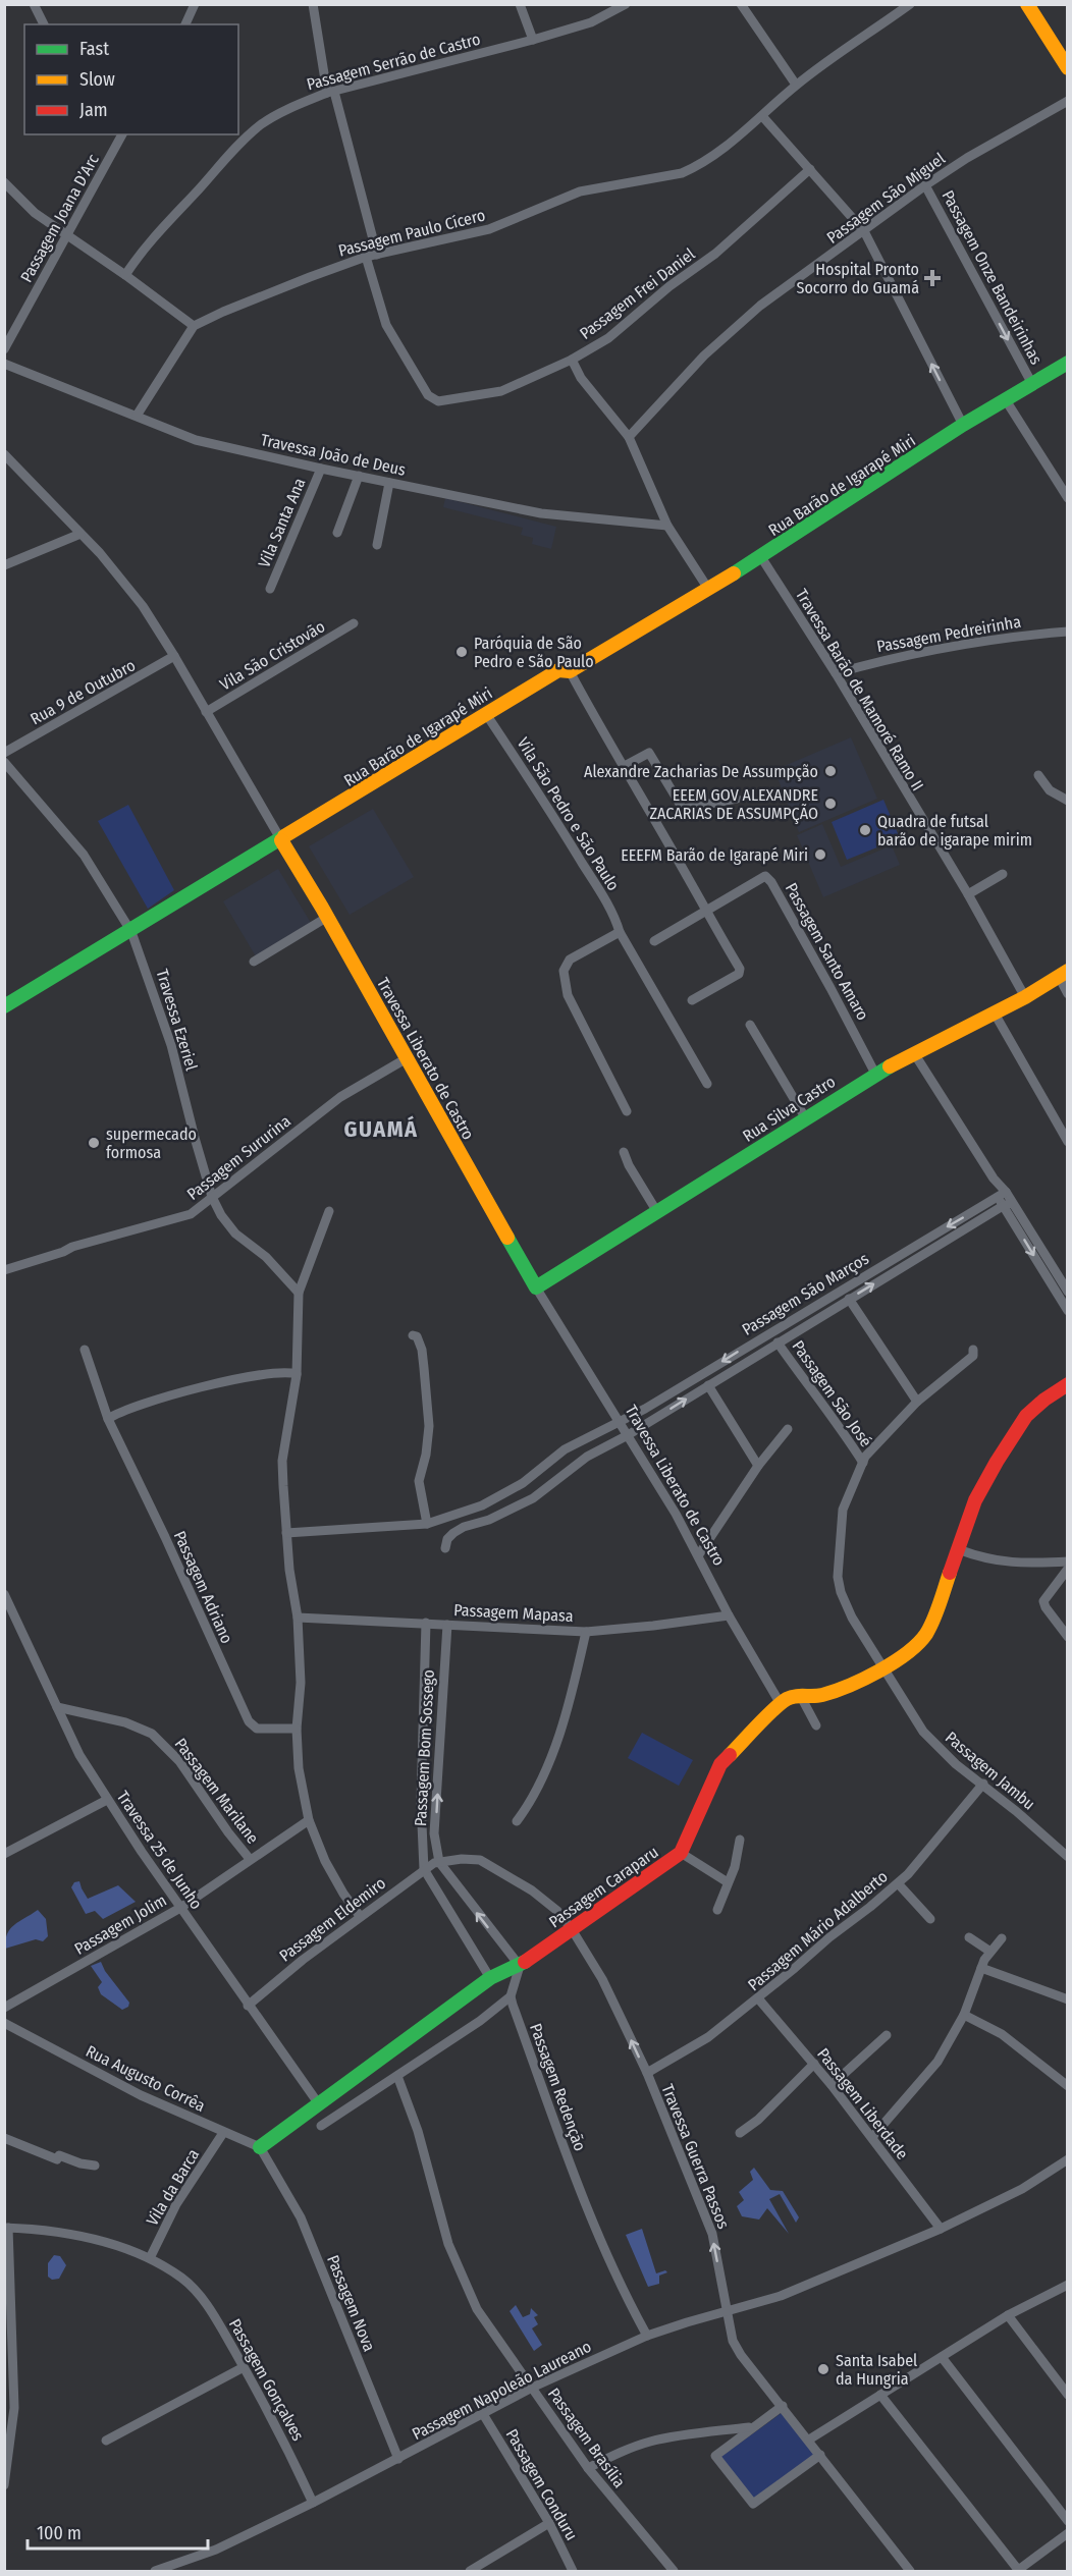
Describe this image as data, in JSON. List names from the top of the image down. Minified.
{"streets":{"street":["Passagem Serrão de Castro","Passagem São Miguel","Passagem Joana D’Arc","Passagem Paulo Cícero","Passagem Onze Bandeirinhas","Passagem Frei Daniel","Travessa João de Deus","Rua Barão de Igarapé Miri","Vila Santa Ana","Passagem Pedreirinha","Vila São Cristovão","Travessa Barão de Mamoré Ramo II","Rua 9 de Outubro","Vila São Pedro e São Paulo","Passagem Santo Amaro","Travessa Ezeriel","Travessa Liberato de Castro","Rua Silva Castro","Passagem Sururina","Passagem São Marços","Passagem São José","Passagem Adriano","Passagem Mapasa","Passagem Bom Sossego","Passagem Jambu","Passagem Marilane","Travessa 25 de Junho","Passagem Caraparu","Passagem Eldemiro","Passagem Jolim","Passagem Mário Adalberto","Rua Augusto Corrêa","Passagem Redenção","Passagem Liberdade","Travessa Guerra Passos","Vila da Barca","Passagem Nova","Passagem Gonçalves","Passagem Napoleão Laureano","Passagem Brasília","Passagem Conduru"]},"crossings":[["Passagem São Miguel","Passagem Onze Bandeirinhas"],["Passagem Paulo Cícero","Passagem Frei Daniel"],["Passagem Onze Bandeirinhas","Rua Barão de Igarapé Miri"],["Travessa João de Deus","Vila Santa Ana"],["Rua Barão de Igarapé Miri","Travessa Barão de Mamoré Ramo II"],["Rua Barão de Igarapé Miri","Vila São Pedro e São Paulo"],["Rua Barão de Igarapé Miri","Travessa Ezeriel"],["Rua Barão de Igarapé Miri","Travessa Liberato de Castro"],["Passagem Pedreirinha","Travessa Barão de Mamoré Ramo II"],["Vila São Cristovão","Travessa Liberato de Castro"],["Travessa Barão de Mamoré Ramo II","Rua Silva Castro"],["Rua 9 de Outubro","Travessa Liberato de Castro"],["Passagem Santo Amaro","Rua Silva Castro"],["Travessa Ezeriel","Passagem Sururina"],["Travessa Liberato de Castro","Rua Silva Castro"],["Travessa Liberato de Castro","Passagem Sururina"],["Travessa Liberato de Castro","Passagem São Marços"],["Travessa Liberato de Castro","Passagem Mapasa"],["Travessa Liberato de Castro","Passagem Caraparu"],["Passagem São Marços","Passagem São José"],["Passagem São José","Passagem Jambu"],["Passagem São José","Passagem Caraparu"],["Passagem Mapasa","Passagem Bom Sossego"],["Passagem Bom Sossego","Passagem Eldemiro"],["Passagem Jambu","Passagem Caraparu"],["Passagem Jambu","Passagem Mário Adalberto"],["Passagem Marilane","Travessa 25 de Junho"],["Passagem Marilane","Passagem Jolim"],["Travessa 25 de Junho","Passagem Caraparu"],["Travessa 25 de Junho","Passagem Eldemiro"],["Travessa 25 de Junho","Passagem Jolim"],["Passagem Caraparu","Rua Augusto Corrêa"],["Passagem Caraparu","Travessa Guerra Passos"],["Passagem Caraparu","Passagem Nova"],["Passagem Mário Adalberto","Passagem Liberdade"],["Passagem Mário Adalberto","Travessa Guerra Passos"],["Rua Augusto Corrêa","Vila da Barca"],["Rua Augusto Corrêa","Passagem Nova"],["Passagem Redenção","Passagem Napoleão Laureano"],["Passagem Liberdade","Passagem Napoleão Laureano"],["Travessa Guerra Passos","Passagem Napoleão Laureano"],["Vila da Barca","Passagem Gonçalves"],["Passagem Nova","Passagem Napoleão Laureano"],["Passagem Gonçalves","Passagem Napoleão Laureano"],["Passagem Napoleão Laureano","Passagem Brasília"],["Passagem Napoleão Laureano","Passagem Conduru"]],"one_way":["Travessa Guerra Passos"],"districts":["GUAMÁ"],"places":{"health":["Hospital Pronto Socorro do Guamá"],"other":["Paróquia de São Pedro e São Paulo","Alexandre Zacharias De Assumpção","EEEM GOV ALEXANDRE ZACARIAS DE ASSUMPÇÃO","Quadra de futsal barão de igarape mirim","EEEFM Barão de Igarapé Miri","supermecado formosa","Santa Isabel da Hungria"]},"legend":["Fast","Slow","Jam"],"scale_bar":"100 m"}
